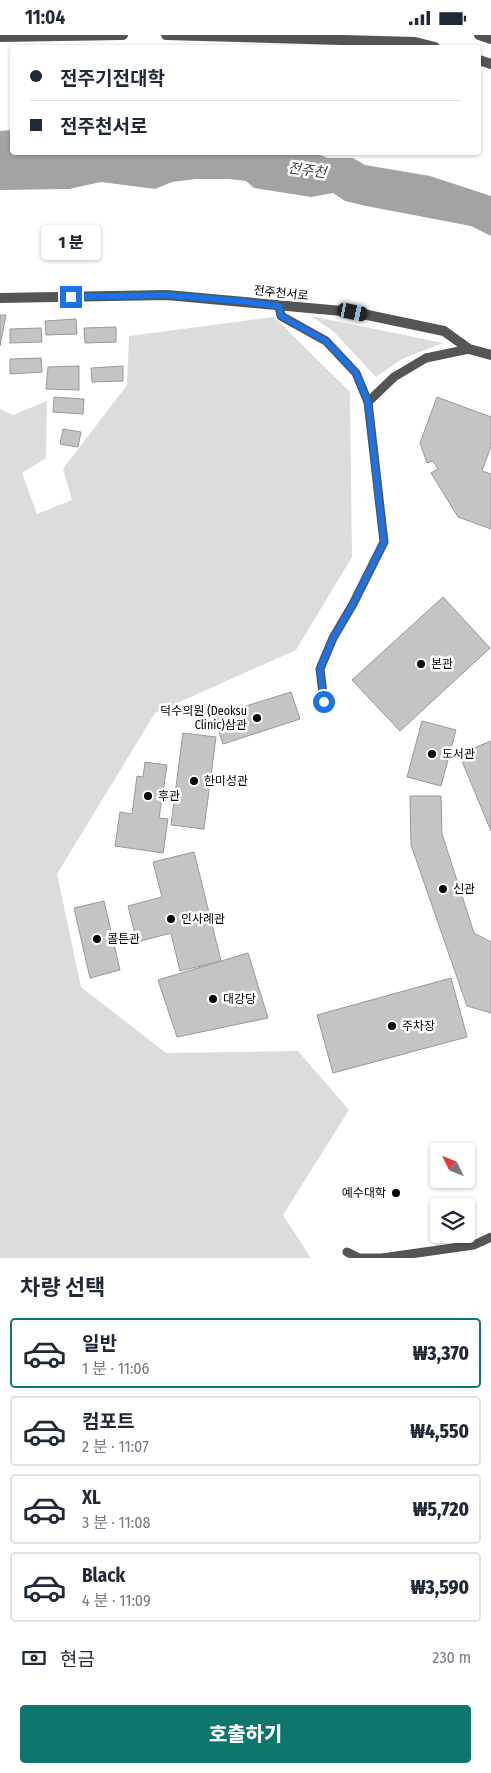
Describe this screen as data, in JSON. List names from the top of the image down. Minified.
{"streets":{"street":["전주천서로"]},"water":["전주천"],"places":["본관","덕수의원 (Deoksu Clinic)삼관","도서관","한미성관","후관","신관","인사례관","콜튼관","대강당","주차장","예수대학"],"north":"top left","page":{"status":"11:04","banner":["전주기전대학","전주천서로"],"bubble":"1 분","heading":"차량 선택","list":[{"name":"일반","note":"1 분 · 11:06","value":"₩3,370"},{"name":"컴포트","note":"2 분 · 11:07","value":"₩4,550"},{"name":"XL","note":"3 분 · 11:08","value":"₩5,720"},{"name":"Black","note":"4 분 · 11:09","value":"₩3,590"}],"pay":["현금","230 m"],"buttons":"호출하기"}}
